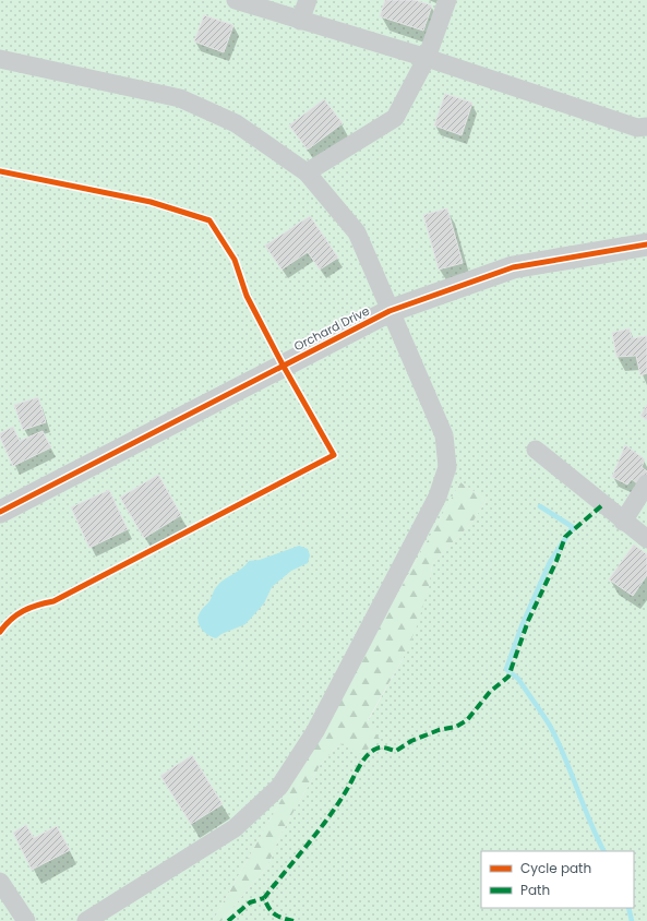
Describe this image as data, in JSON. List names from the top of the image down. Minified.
{"streets":{"street":["Orchard Drive"]},"legend":["Cycle path","Path"]}
